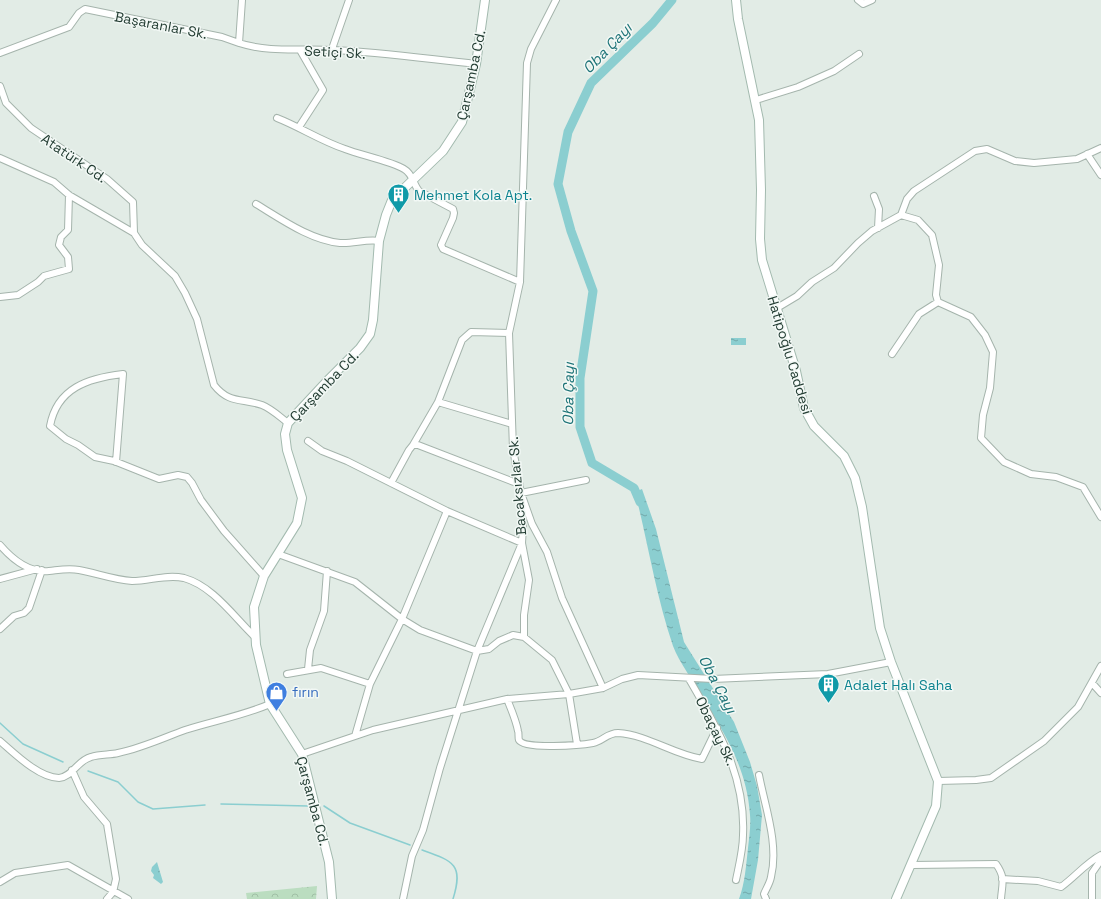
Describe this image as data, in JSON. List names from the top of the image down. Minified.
{"streets":{"street":["Başaranlar Sk.","Setiçi Sk.","Çarşamba Cd.","Atatürk Cd.","Hatipoğlu Caddesi","Bacaksızlar Sk.","Obaçay Sk."]},"crossings":[["Başaranlar Sk.","Setiçi Sk."],["Setiçi Sk.","Çarşamba Cd."]],"water":["Oba Çayı"],"places":{"building":["Mehmet Kola Apt.","Adalet Halı Saha"],"shop":["fırın"]}}
